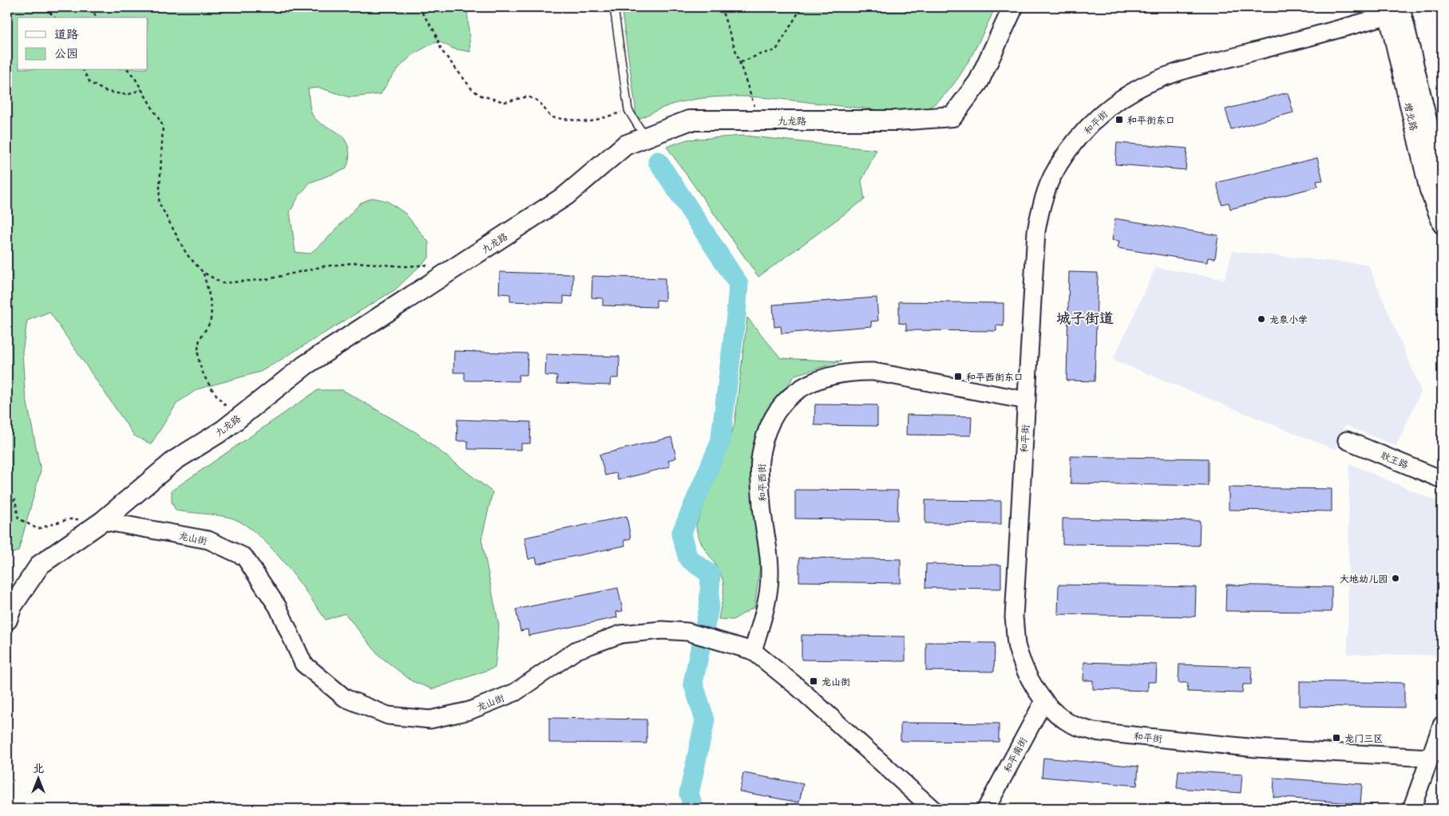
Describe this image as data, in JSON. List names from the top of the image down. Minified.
{"streets":{"main road":["九龙路"],"street":["增北路","和平街","耿王路","和平西街","龙山街","和平南街"]},"crossings":[["增北路","和平街"],["九龙路","龙山街"],["和平街","和平西街"],["和平街","和平南街"],["和平西街","龙山街"]],"districts":["城子街道"],"places":{"transit":["和平街东口","和平西街东口","龙山街","龙门三区"],"other":["龙泉小学","大地幼儿园"]},"legend":["道路","公园"],"north":"top"}
